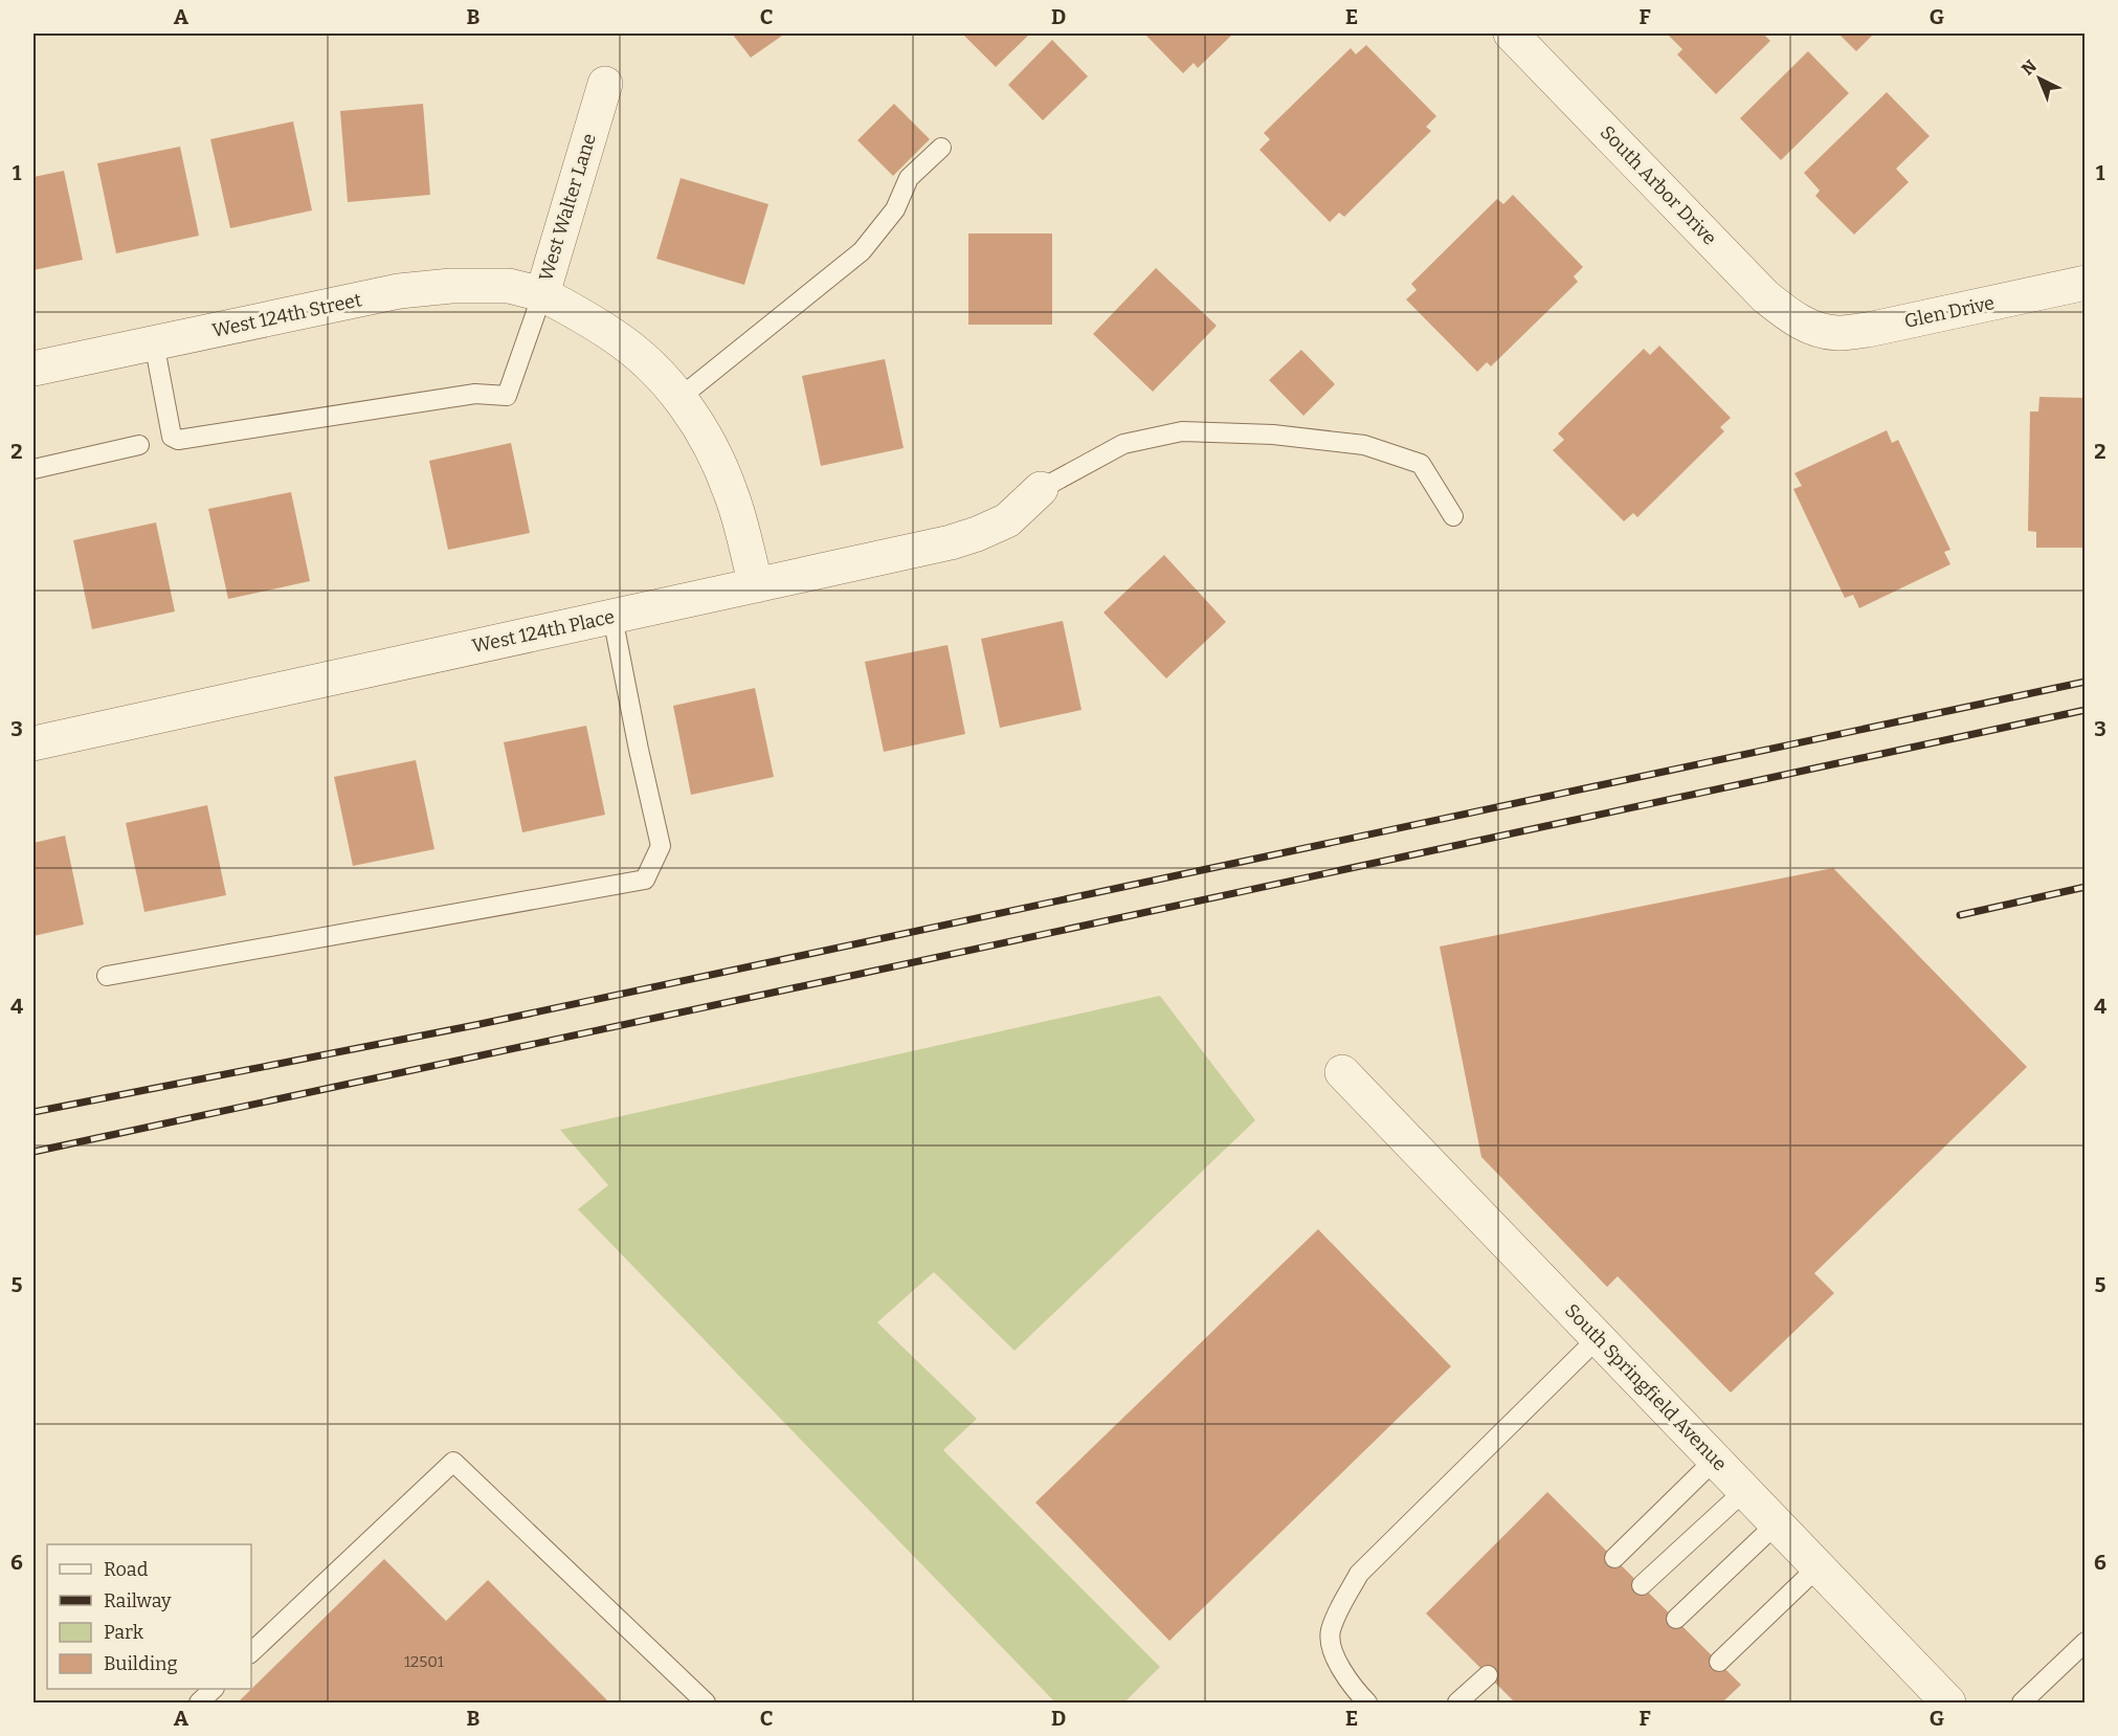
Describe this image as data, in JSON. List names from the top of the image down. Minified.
{"streets":{"street":["South Arbor Drive","West Walter Lane","Glen Drive","West 124th Street","West 124th Place","South Springfield Avenue"]},"crossings":[["South Arbor Drive","Glen Drive"],["West Walter Lane","West 124th Street"],["West Walter Lane","West 124th Place"]],"house_numbers":["12501"],"legend":["Road","Railway","Park","Building"],"north":"top left","grid":{"columns":["A","B","C","D","E","F","G"],"rows":["1","2","3","4","5","6"]}}
